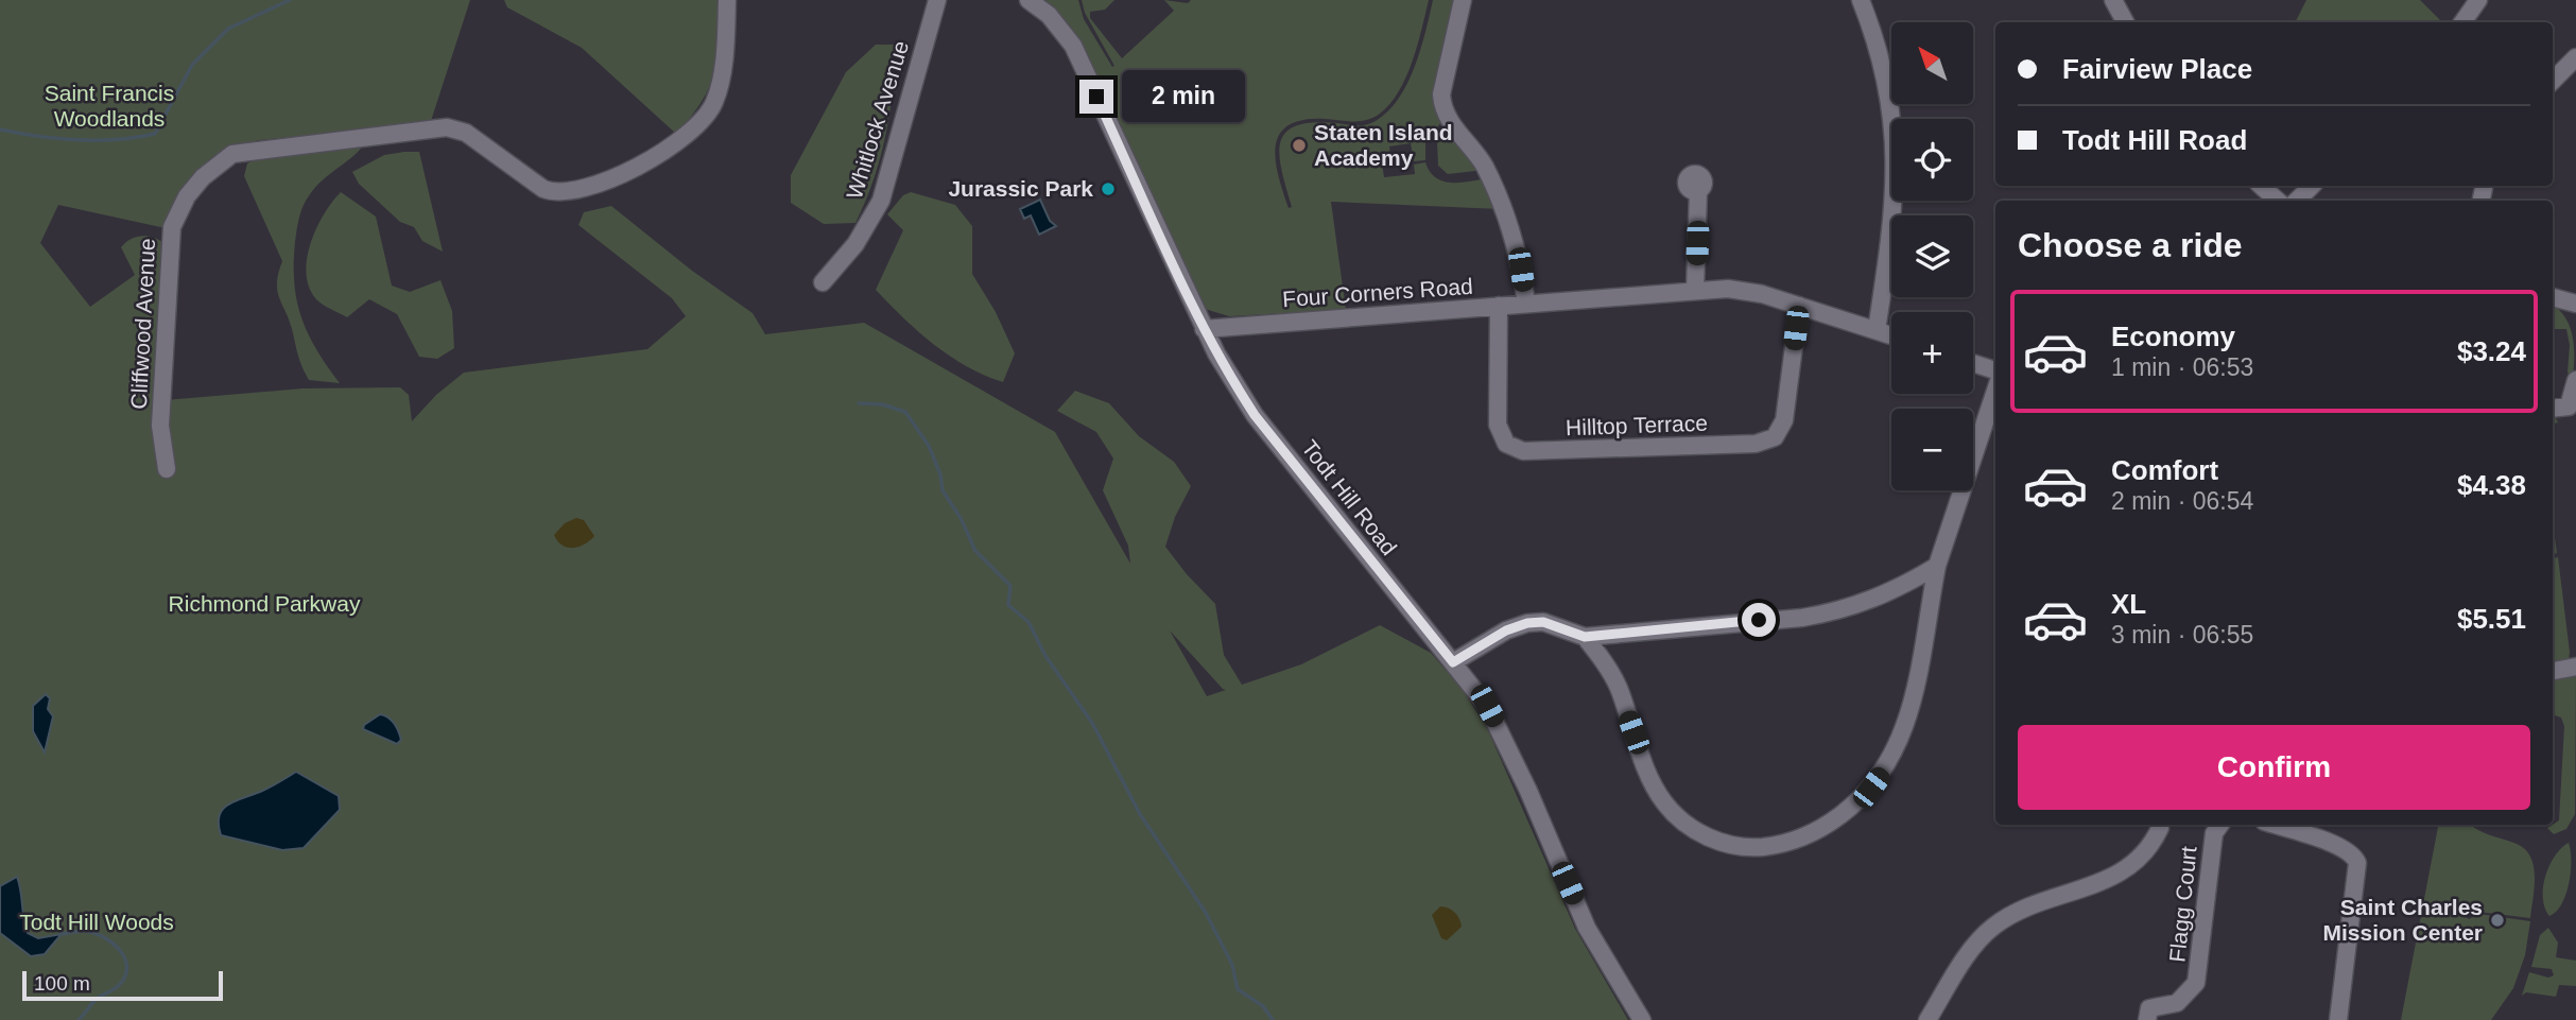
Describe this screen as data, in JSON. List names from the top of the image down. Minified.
{"streets":{"street":["Whitlock Avenue","Four Corners Road","Cliffwood Avenue","Hilltop Terrace","Todt Hill Road","Flagg Court"]},"crossings":[["Four Corners Road","Hilltop Terrace"],["Four Corners Road","Todt Hill Road"]],"parks":["Saint Francis Woodlands","Richmond Parkway","Todt Hill Woods"],"places":["Staten Island Academy","Jurassic Park","Saint Charles Mission Center"],"scale_bar":"100 m","north":"top left","page":{"map_buttons":["+","−"],"banner":["Fairview Place","Todt Hill Road"],"bubble":"2 min","heading":"Choose a ride","list":[{"name":"Economy","note":"1 min · 06:53","value":"$3.24"},{"name":"Comfort","note":"2 min · 06:54","value":"$4.38"},{"name":"XL","note":"3 min · 06:55","value":"$5.51"}],"buttons":"Confirm","scale":"100 m"}}
